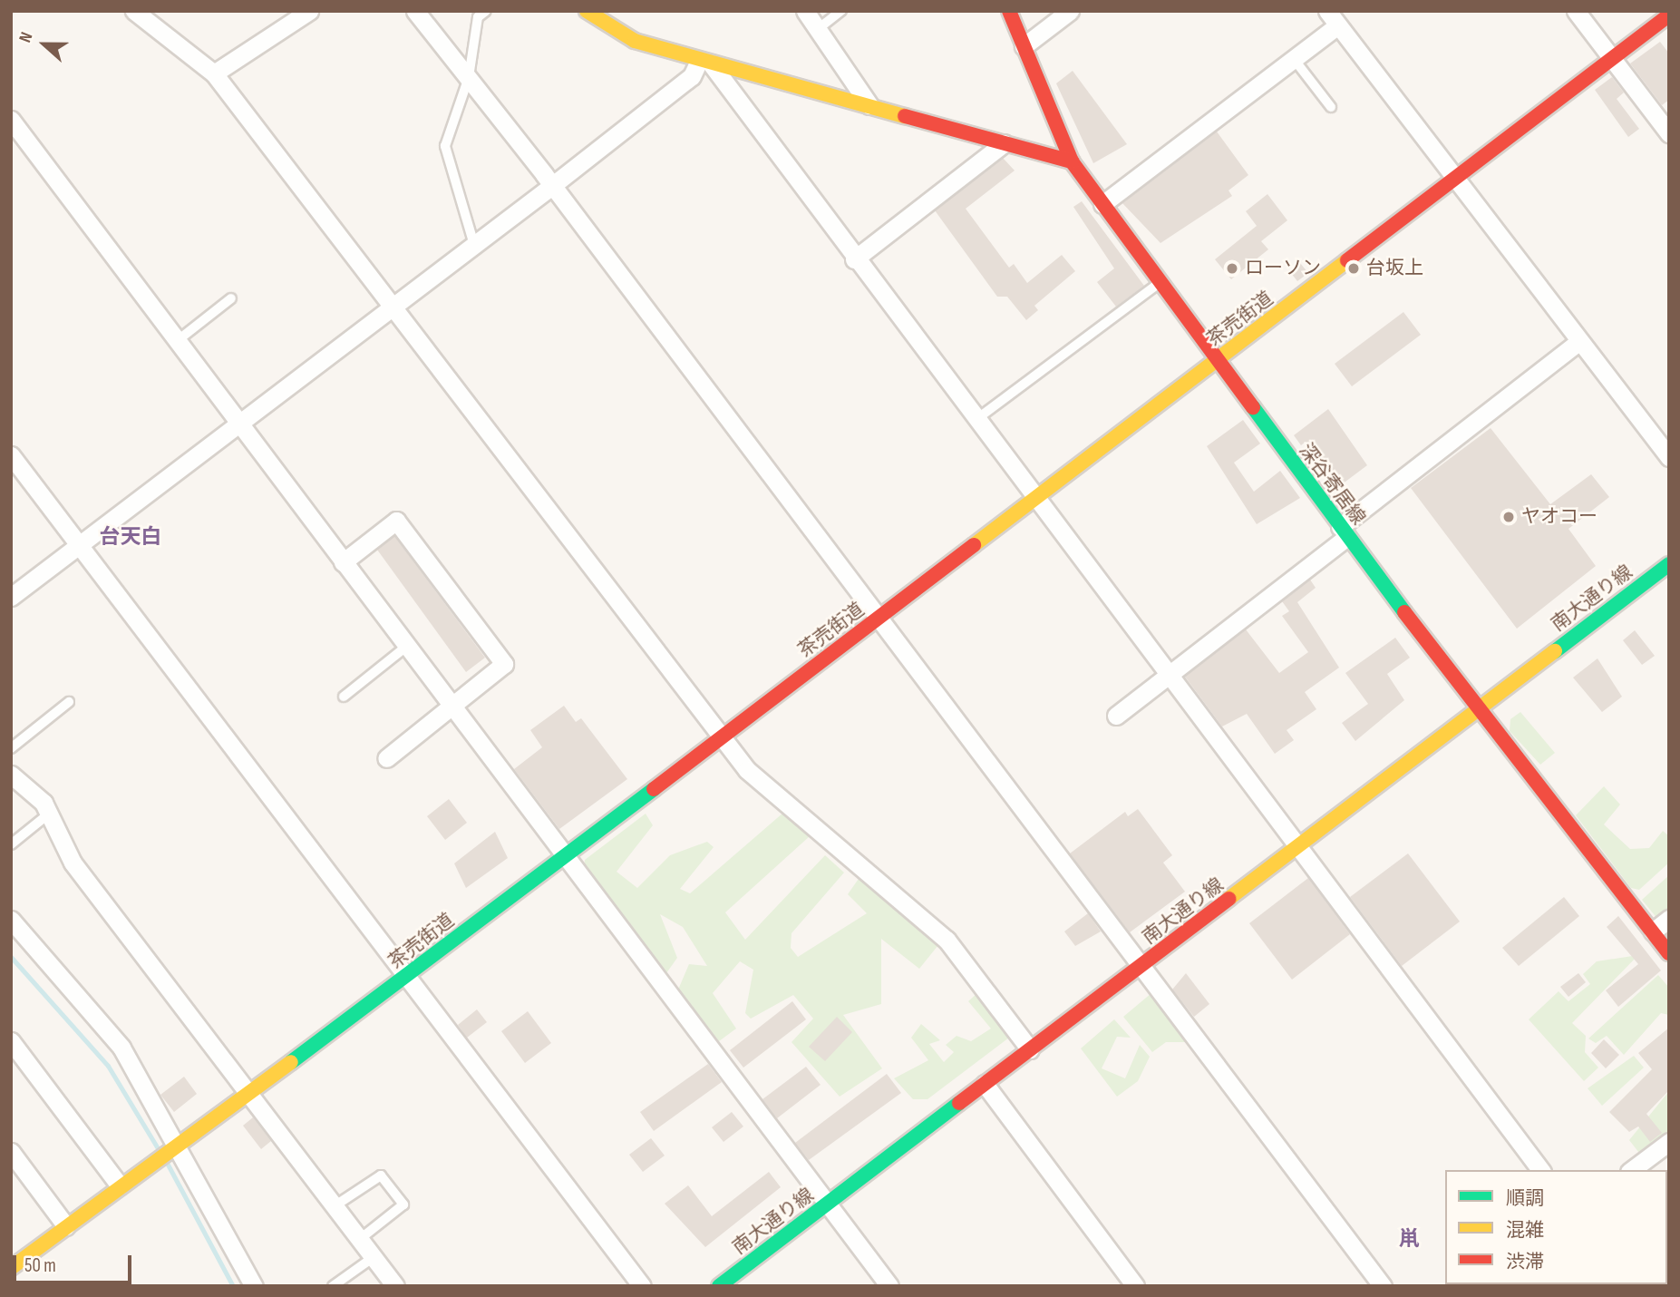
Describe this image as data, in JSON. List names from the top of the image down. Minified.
{"streets":{"street":["茶売街道","深谷寄居線","南大通り線"]},"crossings":[["茶売街道","深谷寄居線"],["深谷寄居線","南大通り線"]],"districts":["台天白","鼡"],"places":["ローソン","台坂上","ヤオコー"],"legend":["順調","混雑","渋滞"],"scale_bar":"50 m","north":"left"}
